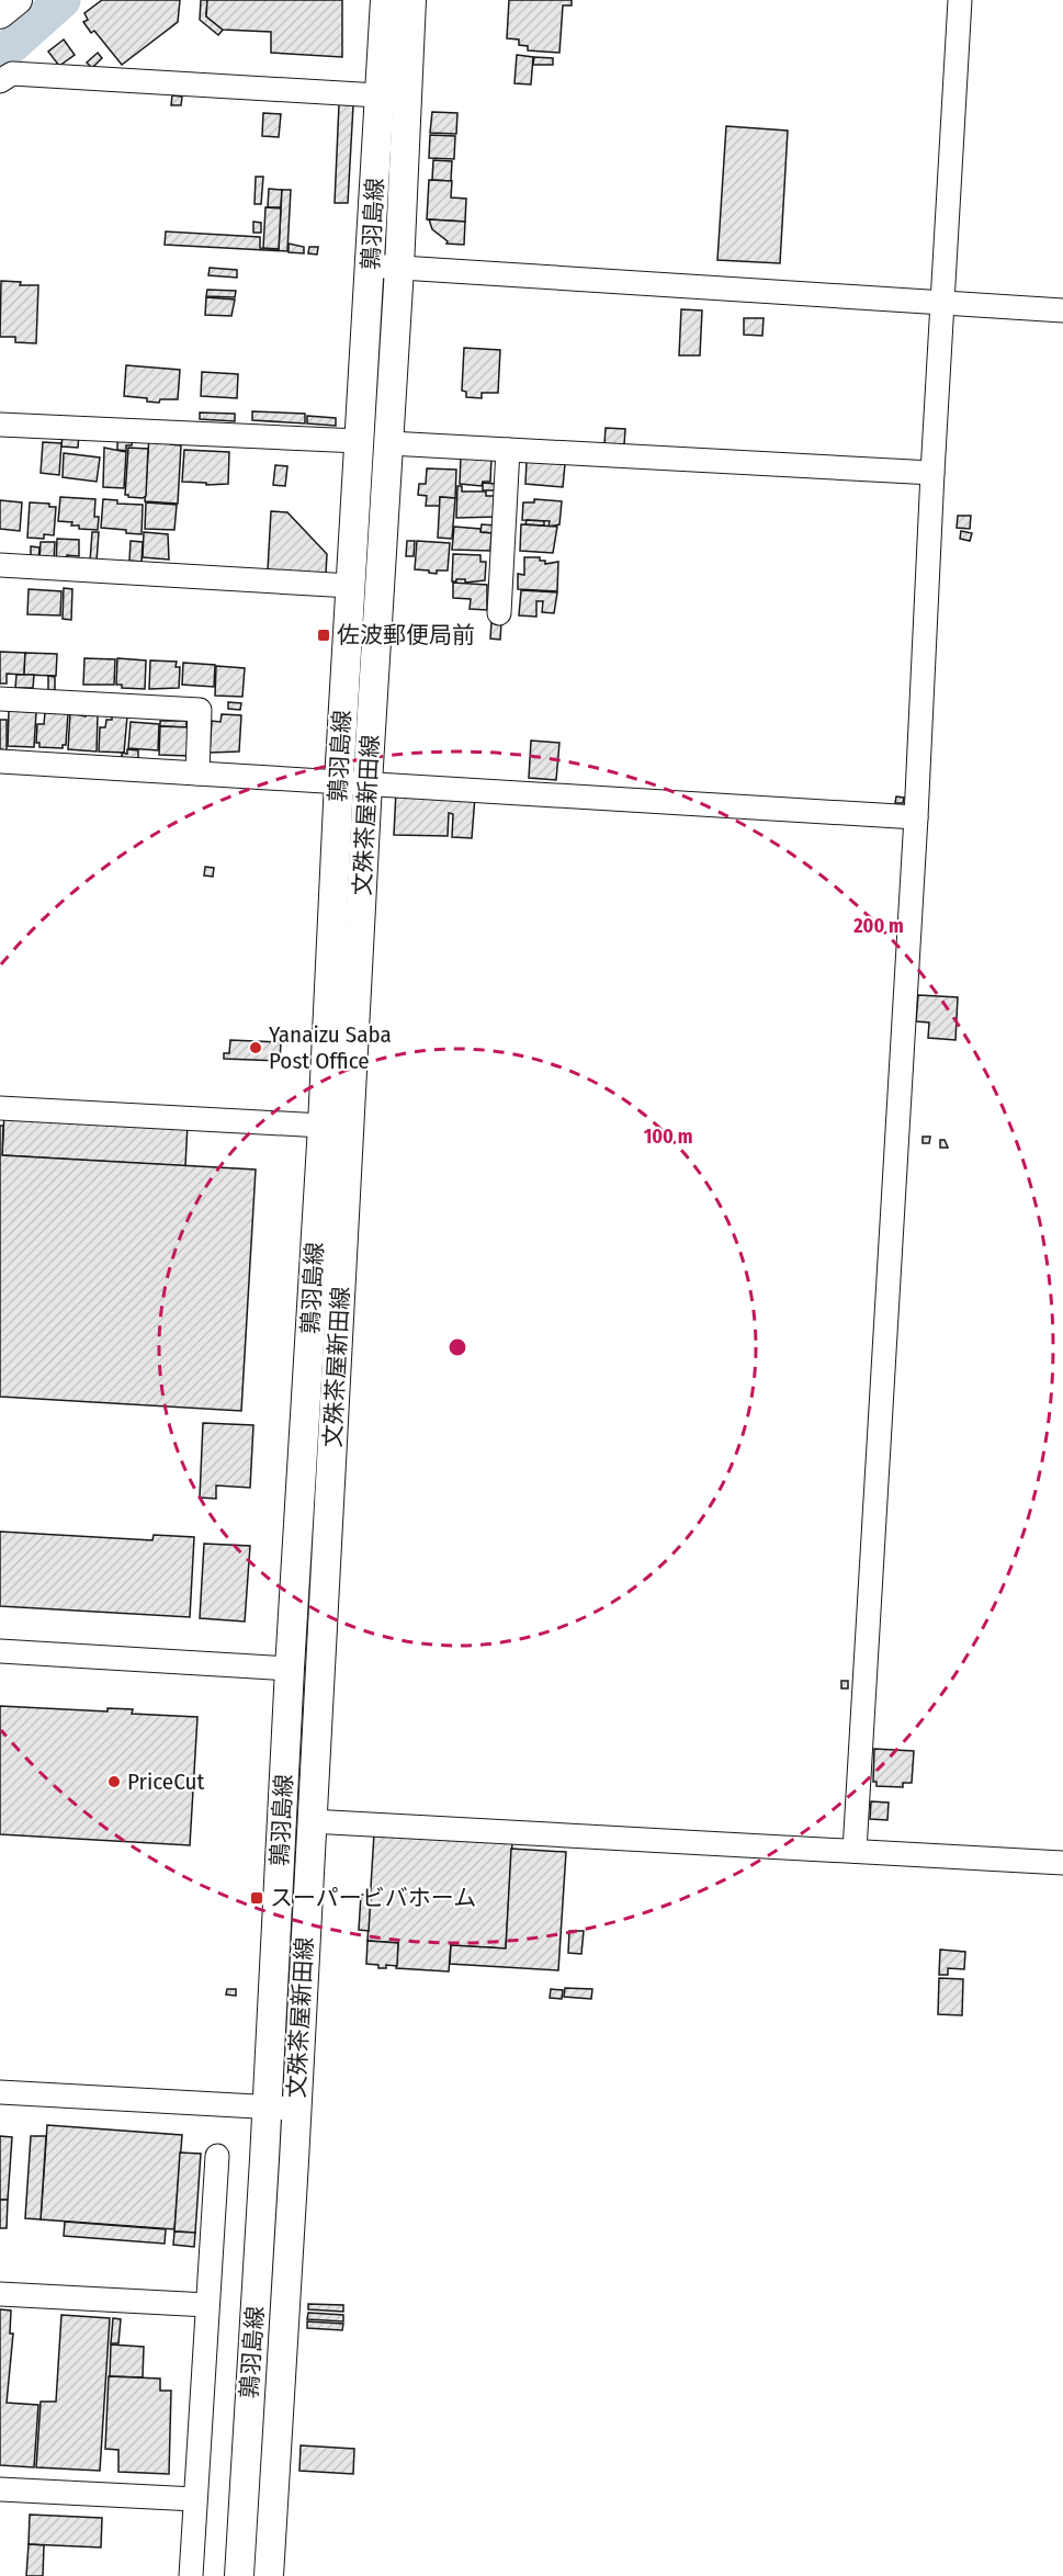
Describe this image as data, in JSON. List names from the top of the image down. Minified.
{"streets":{"main road":["鶉羽島線","文殊茶屋新田線"]},"places":{"transit":["佐波郵便局前","スーパービバホーム"],"other":["Yanaizu Saba Post Office","PriceCut"]},"rings":["200 m","100 m"]}
